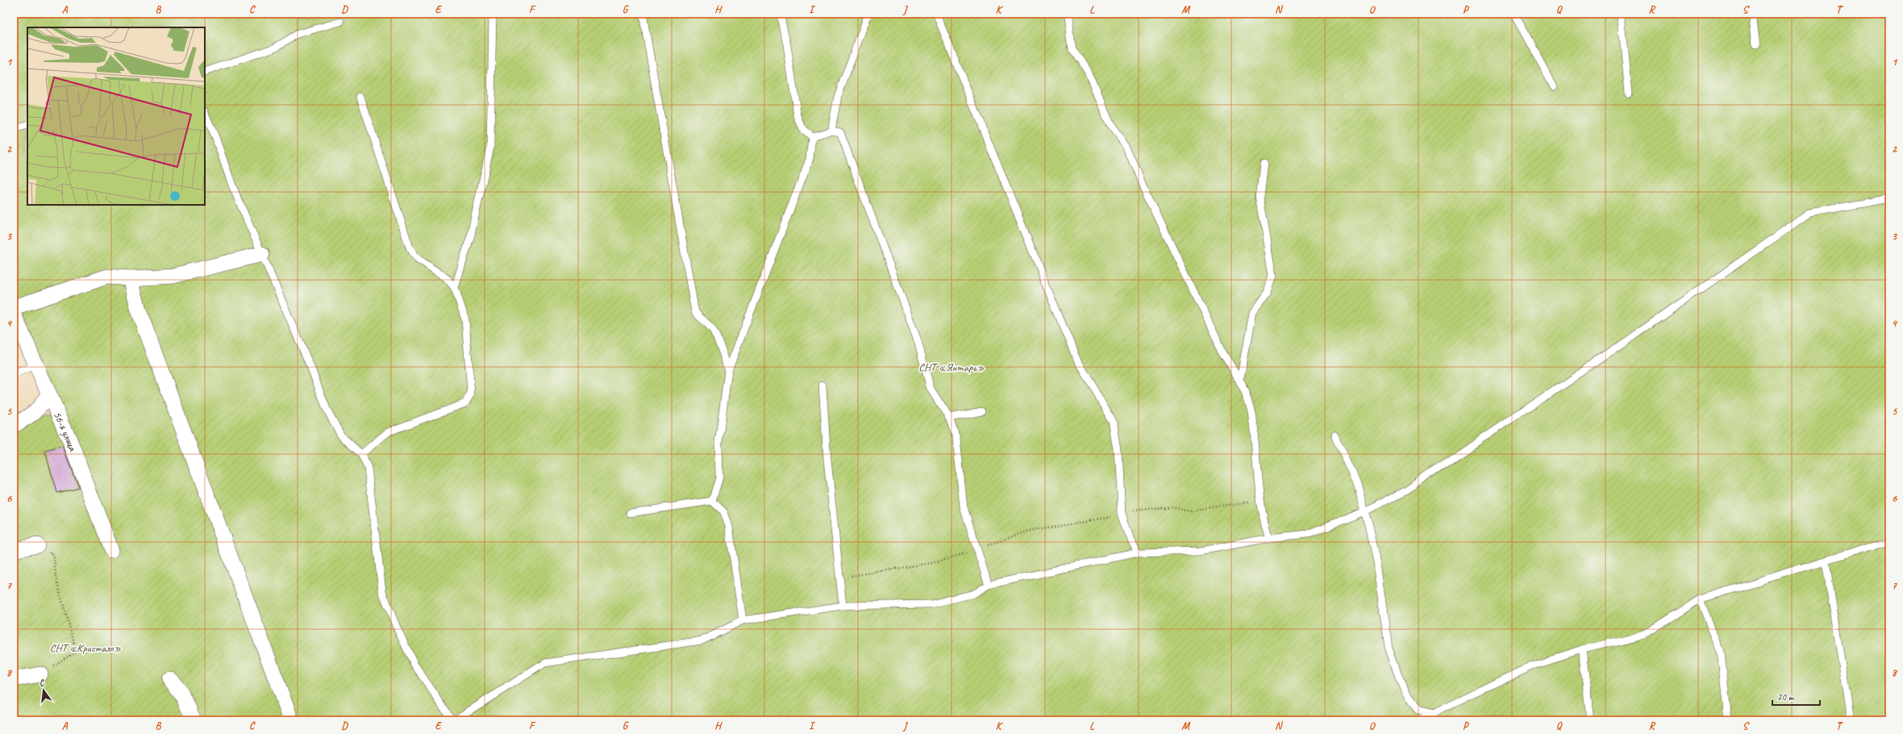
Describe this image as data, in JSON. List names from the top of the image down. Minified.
{"streets":{"street":["56-я улица"]},"parks":["СНТ «Янтарь»","СНТ «Кристалл»"],"scale_bar":"20 m","north":"top","grid":{"columns":["A","B","C","D","E","F","G","H","I","J","K","L","M","N","O","P","Q","R","S","T"],"rows":["1","2","3","4","5","6","7","8"]}}
